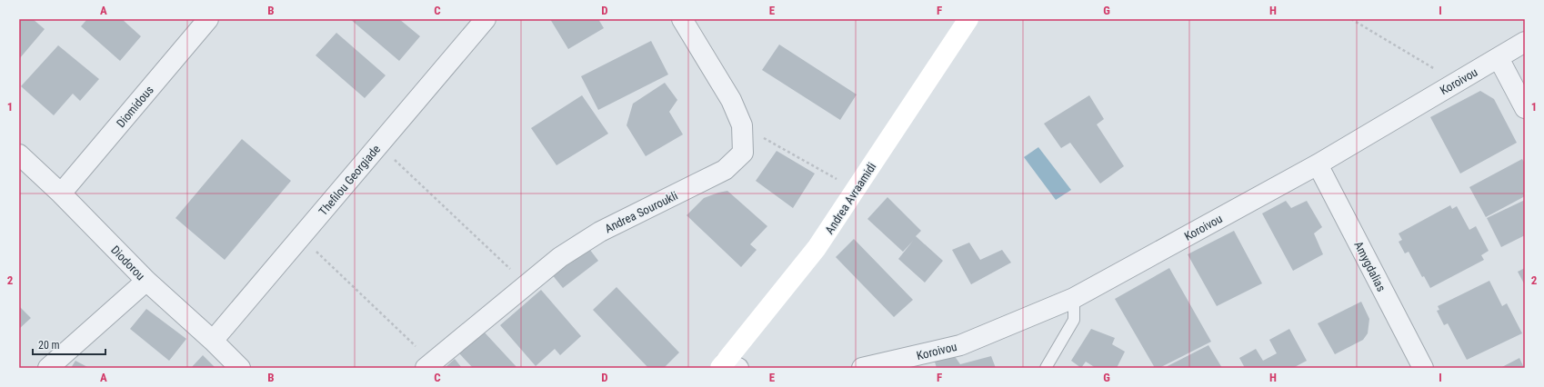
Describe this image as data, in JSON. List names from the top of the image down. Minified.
{"streets":{"street":["Koroivou","Diomidous","Thefilou Georgiade","Andrea Avraamidi","Andrea Souroukli","Diodorou","Amygdalias"]},"crossings":[["Koroivou","Amygdalias"],["Diomidous","Diodorou"],["Thefilou Georgiade","Diodorou"]],"scale_bar":"20 m","grid":{"columns":["A","B","C","D","E","F","G","H","I"],"rows":["1","2"]}}
